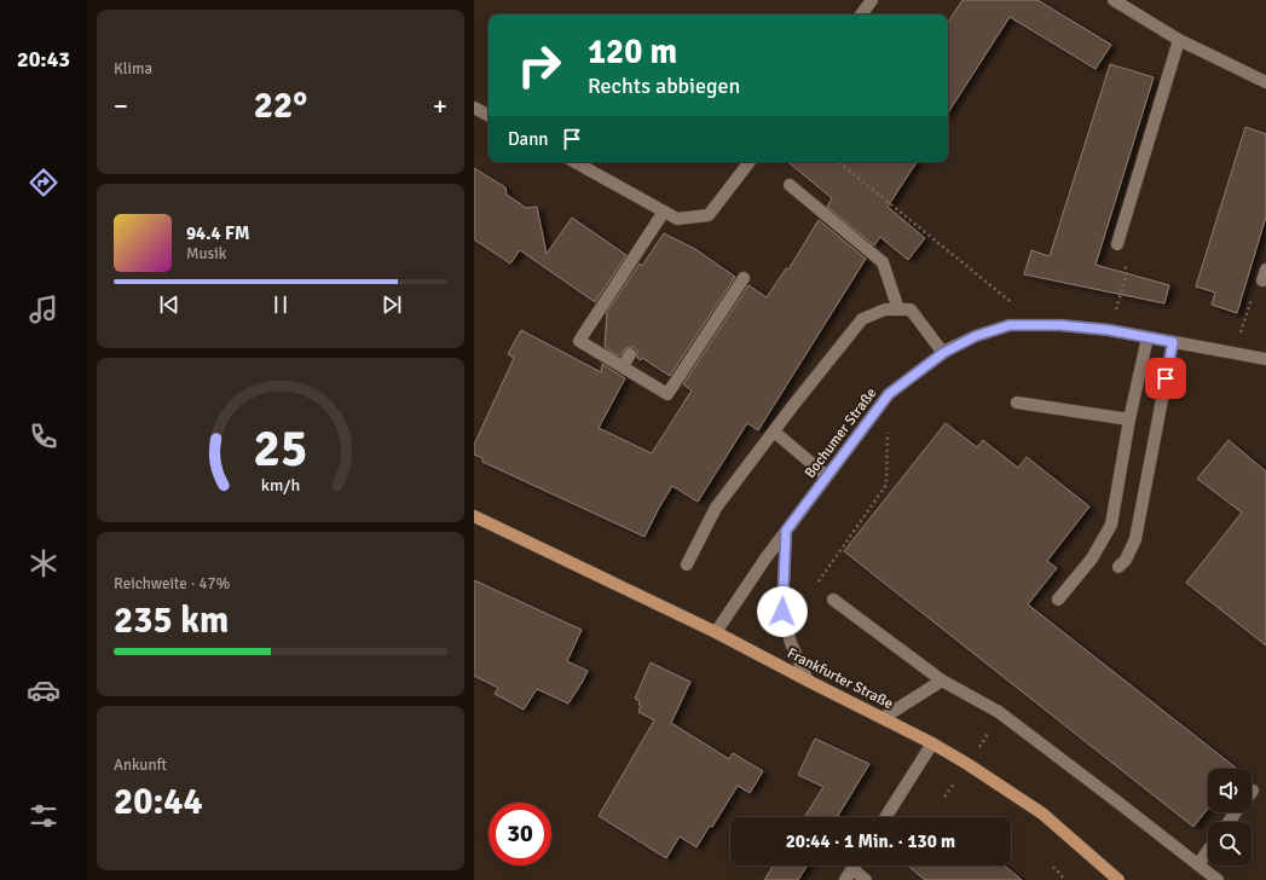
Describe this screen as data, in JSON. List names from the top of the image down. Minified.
{"streets":{"main road":["Frankfurter Straße"],"street":["Bochumer Straße"]},"crossings":[["Bochumer Straße","Frankfurter Straße"]],"page":{"tabs":"20:43","tile":["Klima",["Reichweite · 47%","235 km"],["Ankunft","20:44"]],"turn":["120 m","Rechts abbiegen"],"heat":["−","22°","+"],"then":"Dann","song":["94.4 FM","Musik"],"limit":"30","trip":"20:44 · 1 Min. · 130 m","gauge":["25","km/h"]}}
